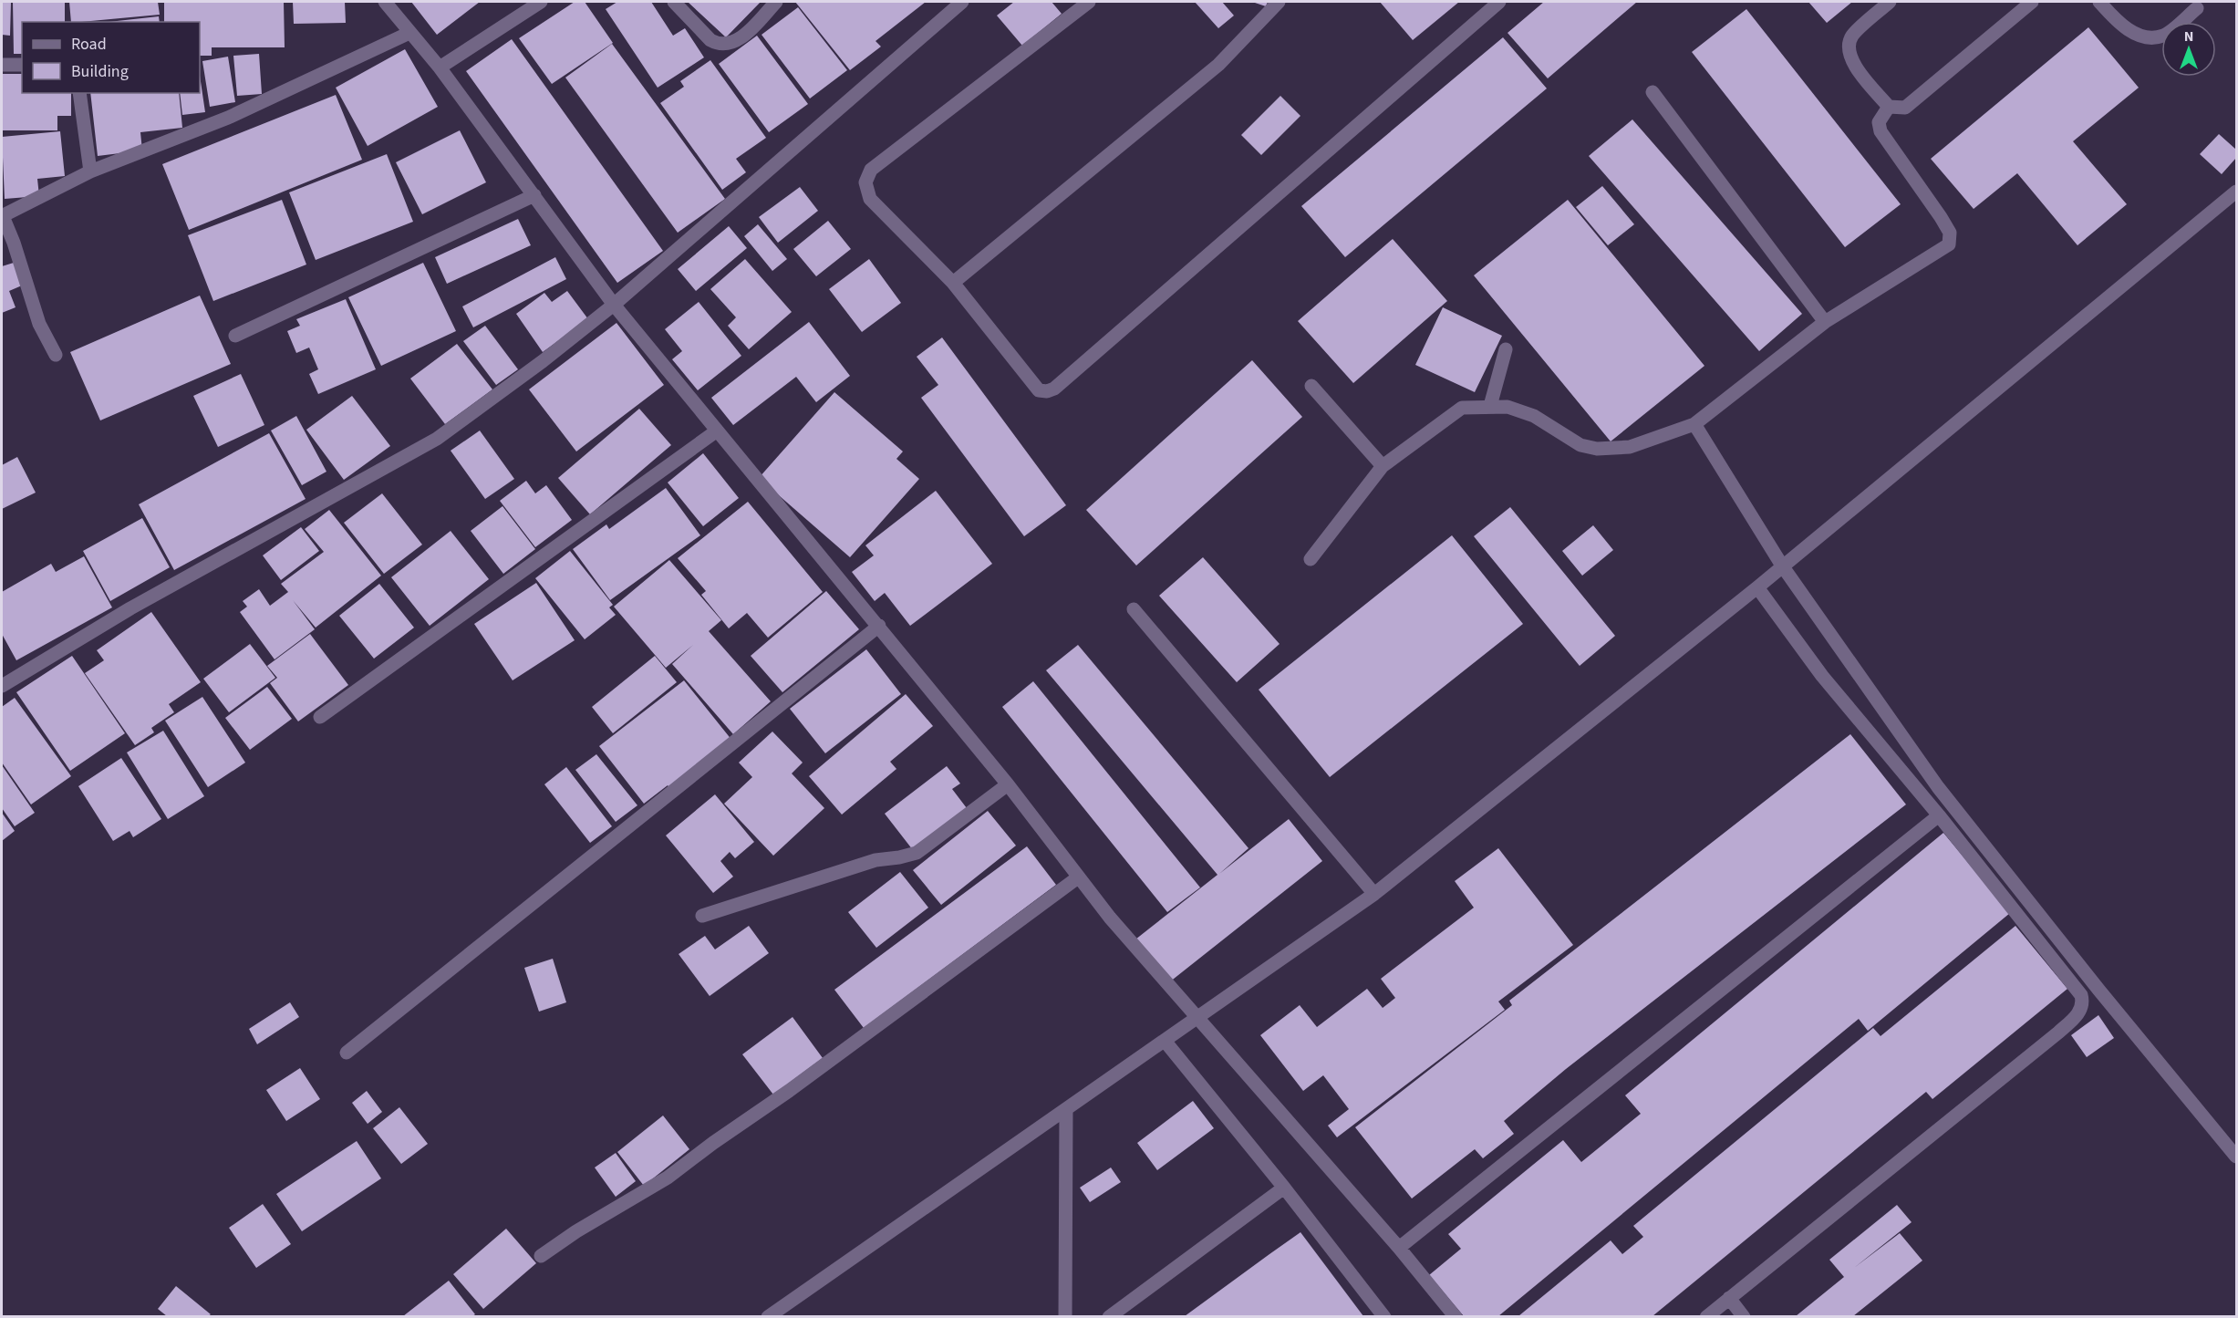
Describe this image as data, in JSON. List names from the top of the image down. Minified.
{"legend":["Road","Building"],"north":"top"}
